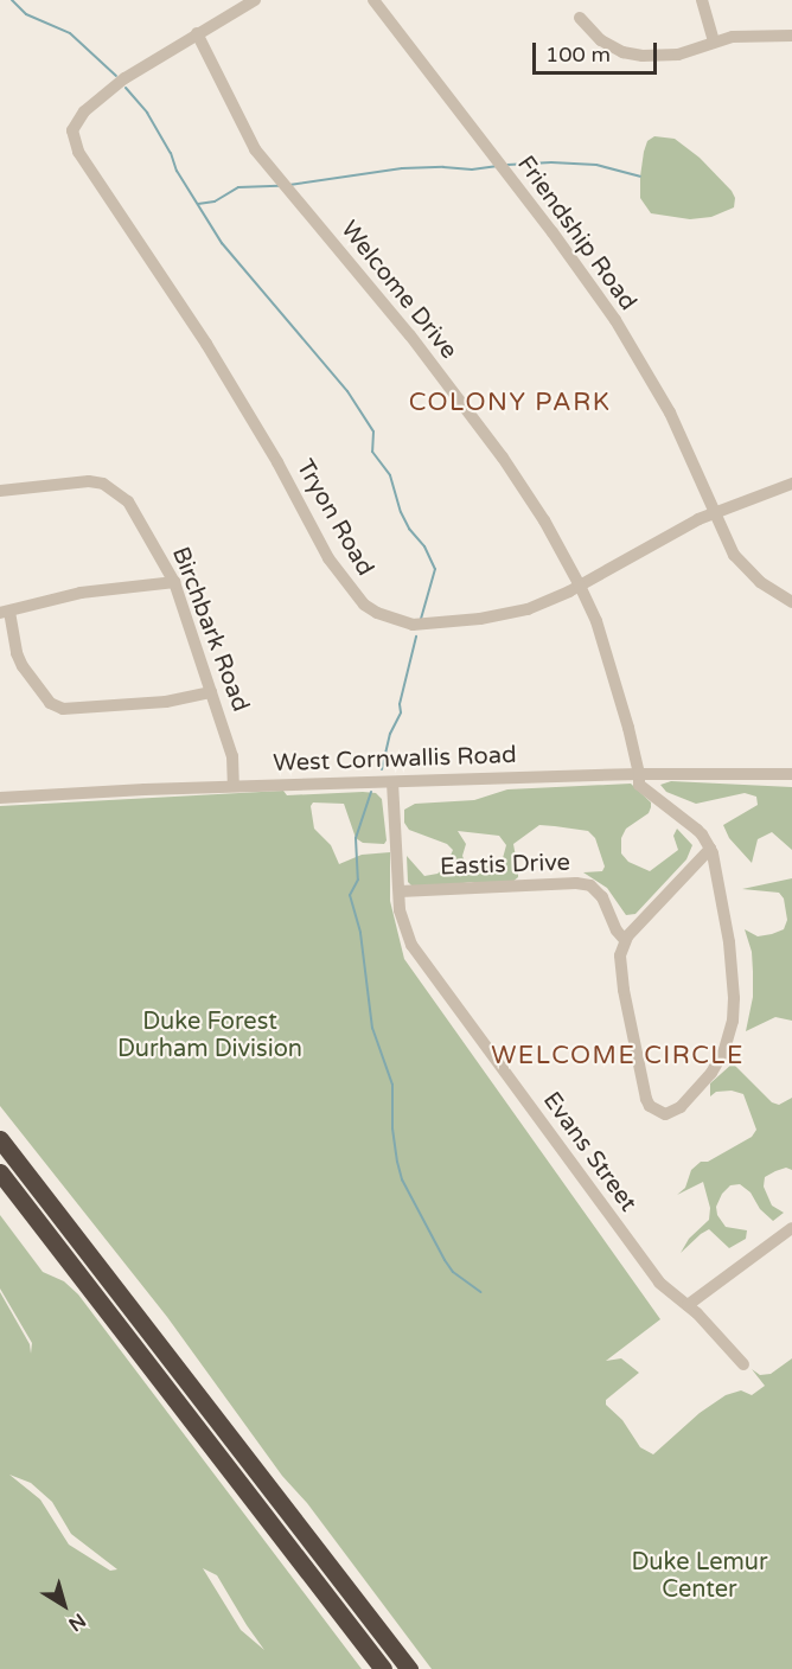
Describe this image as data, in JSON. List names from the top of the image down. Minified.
{"streets":{"street":["Friendship Road","Welcome Drive","Tryon Road","Birchbark Road","West Cornwallis Road","Eastis Drive","Evans Street"]},"crossings":[["Friendship Road","Tryon Road"],["Welcome Drive","Tryon Road"],["Welcome Drive","West Cornwallis Road"],["Birchbark Road","West Cornwallis Road"],["West Cornwallis Road","Evans Street"],["Eastis Drive","Evans Street"]],"districts":["COLONY PARK","WELCOME CIRCLE"],"parks":["Duke Forest Durham Division","Duke Lemur Center"],"scale_bar":"100 m","north":"bottom right"}
